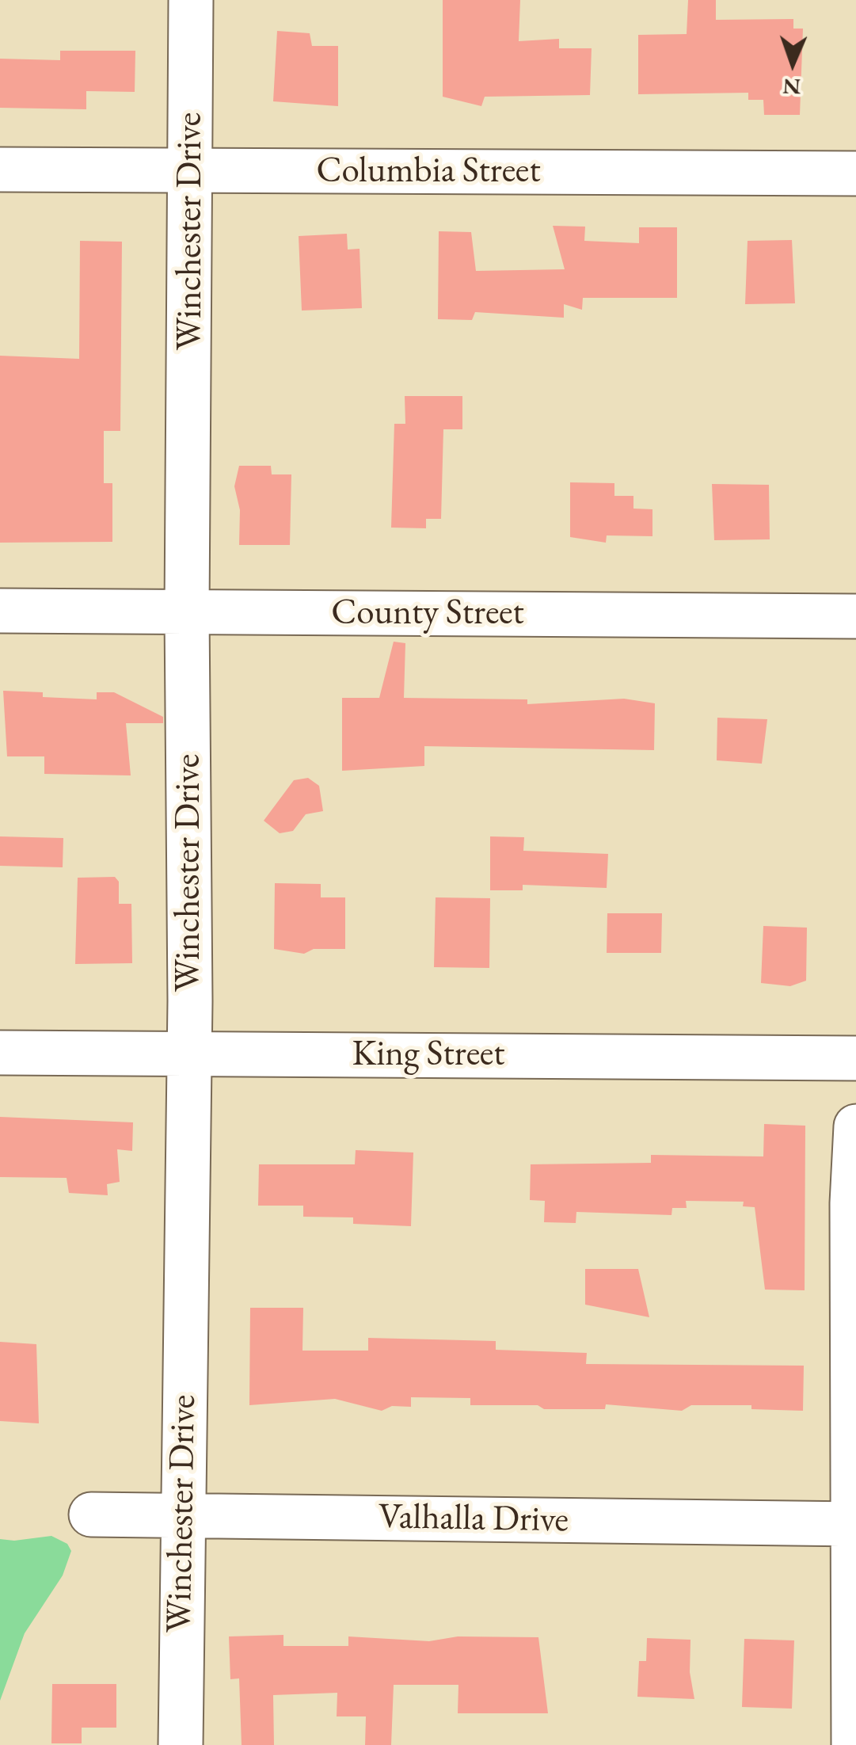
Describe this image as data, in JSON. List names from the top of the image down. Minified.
{"streets":{"street":["Columbia Street","Winchester Drive","County Street","King Street","Valhalla Drive"]},"crossings":[["Columbia Street","Winchester Drive"],["Winchester Drive","County Street"],["Winchester Drive","King Street"],["Winchester Drive","Valhalla Drive"]],"north":"bottom"}
